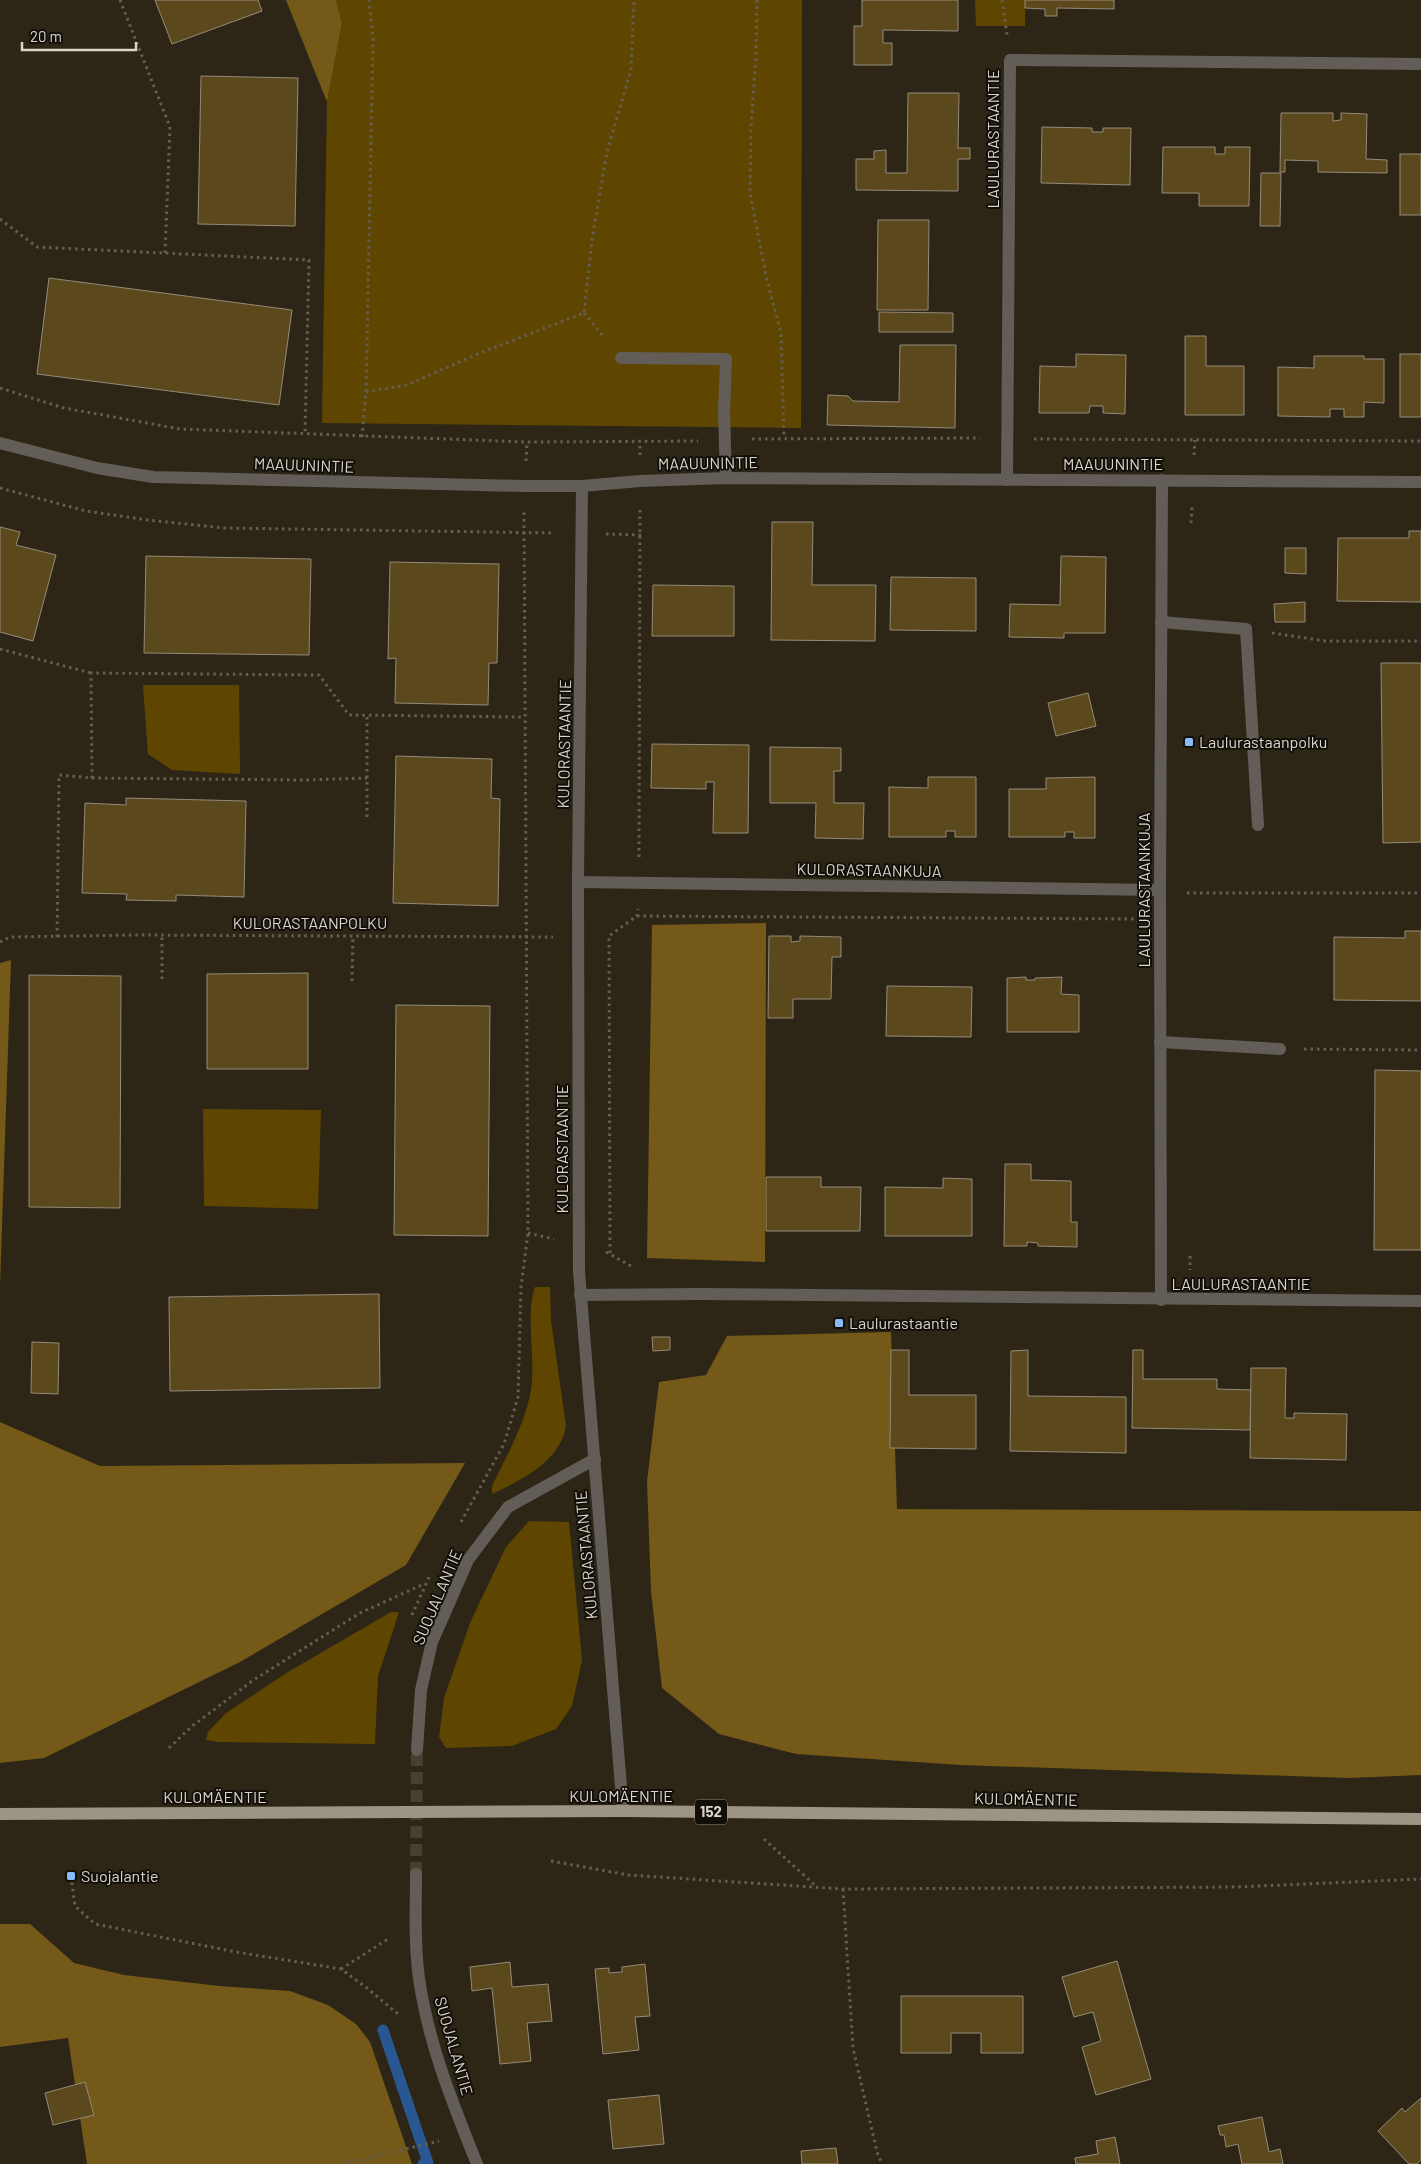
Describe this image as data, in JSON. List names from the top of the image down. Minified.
{"streets":{"main road":["KULOMÄENTIE","152"],"street":["LAULURASTAANTIE","MAAUUNINTIE","KULORASTAANTIE","KULORASTAANKUJA","LAULURASTAANKUJA","SUOJALANTIE"],"path":["KULORASTAANPOLKU"]},"crossings":[["LAULURASTAANTIE","MAAUUNINTIE"],["LAULURASTAANTIE","KULORASTAANTIE"],["LAULURASTAANTIE","LAULURASTAANKUJA"],["MAAUUNINTIE","KULORASTAANTIE"],["MAAUUNINTIE","LAULURASTAANKUJA"],["KULORASTAANTIE","KULORASTAANKUJA"],["KULORASTAANTIE","KULORASTAANPOLKU"],["KULORASTAANTIE","SUOJALANTIE"],["KULORASTAANTIE","KULOMÄENTIE"],["KULORASTAANKUJA","LAULURASTAANKUJA"]],"places":{"transit":["Laulurastaanpolku","Laulurastaantie","Suojalantie"]},"scale_bar":"20 m"}
